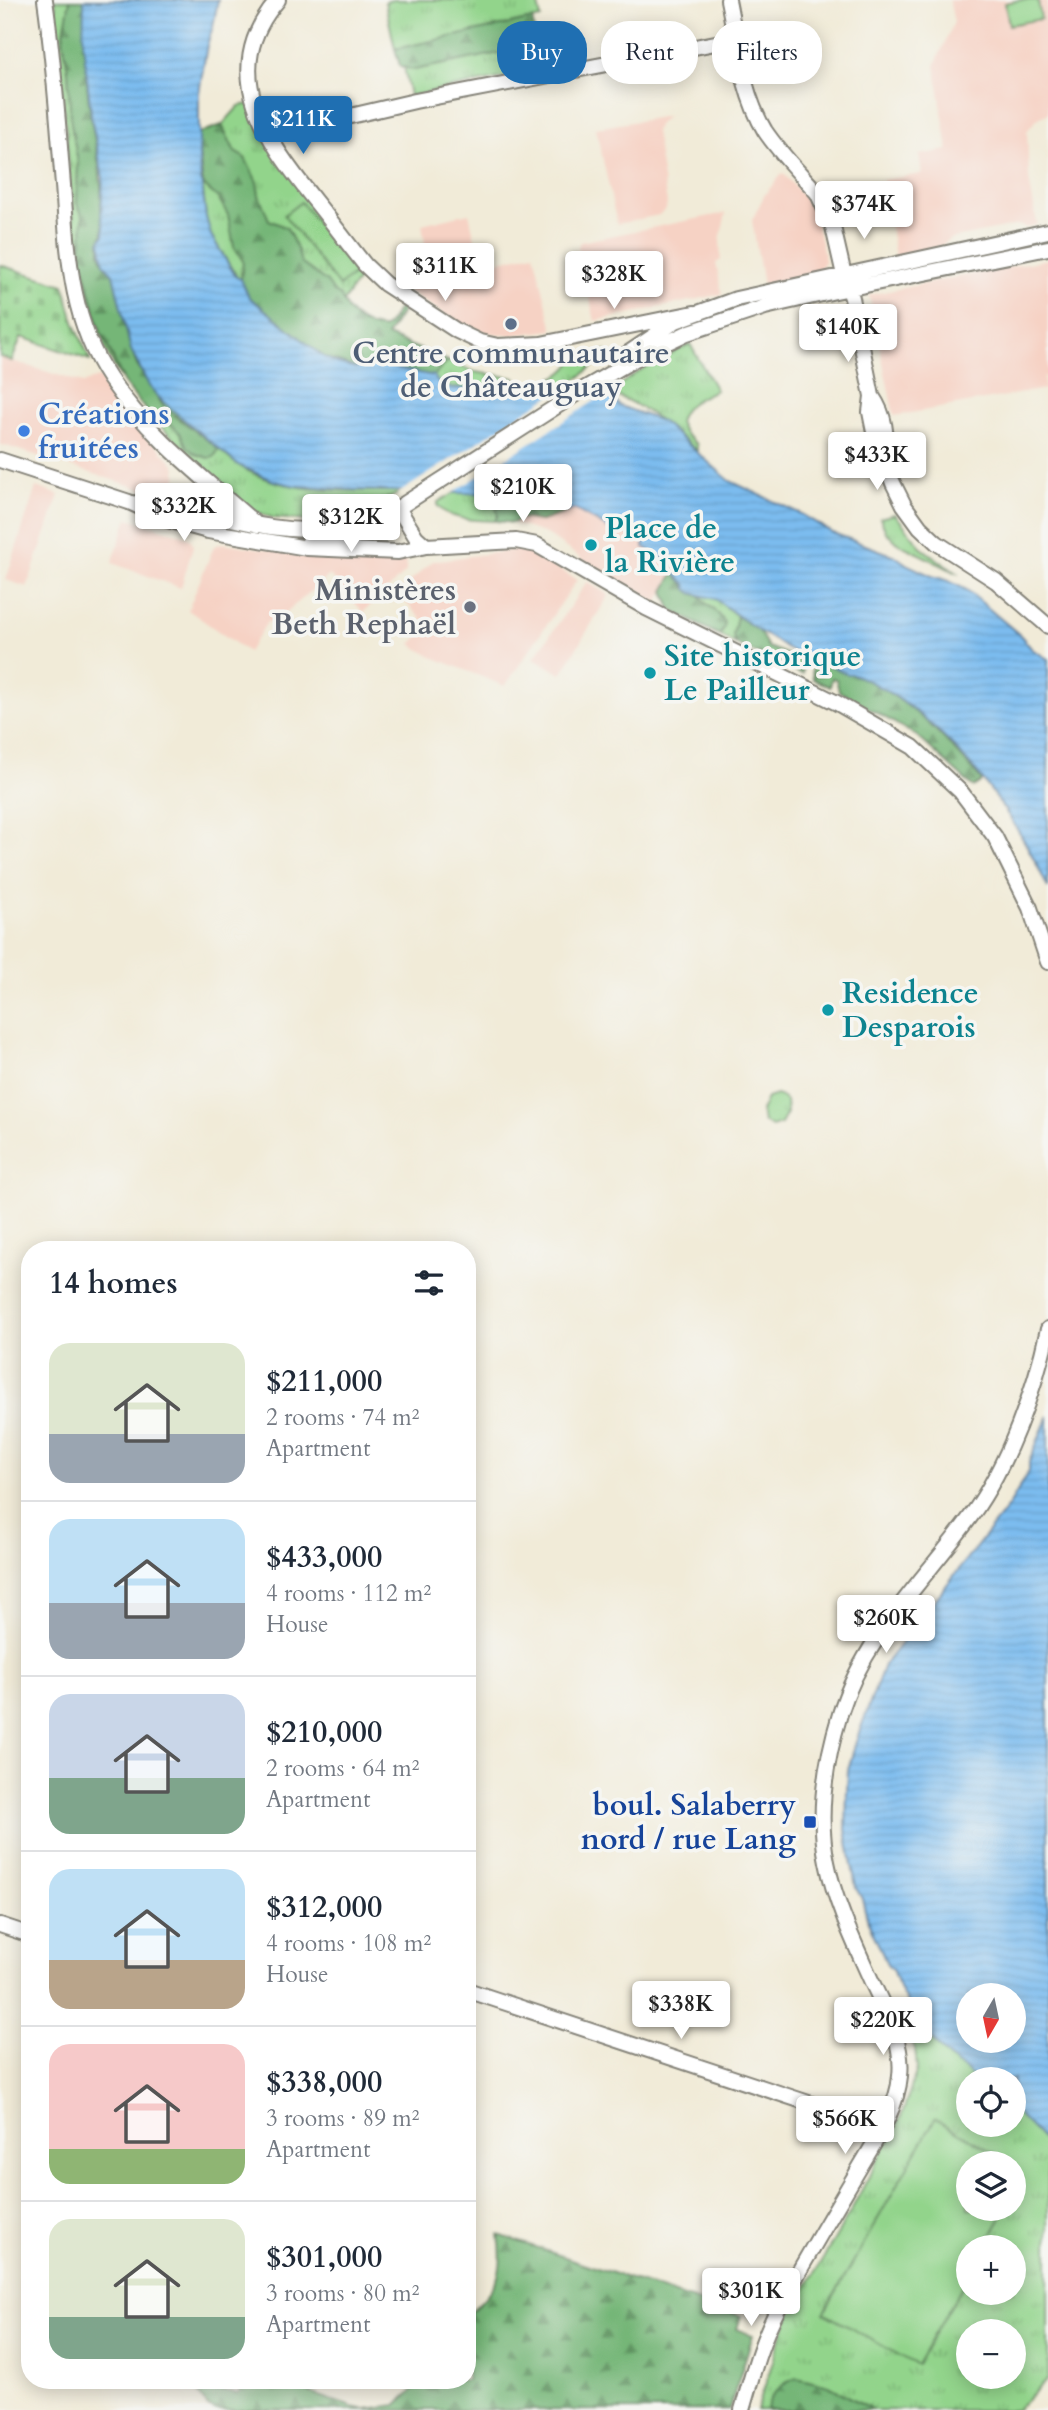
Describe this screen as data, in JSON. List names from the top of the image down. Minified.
{"places":{"other":["Centre communautaire de Châteauguay","Créations fruitées","Place de la Rivière","Ministères Beth Rephaël","Site historique Le Pailleur","Residence Desparois"],"transit":["boul. Salaberry nord / rue Lang"]},"north":"bottom","page":{"chip":["Buy","Rent","Filters"],"price":["$211K","$374K","$311K","$328K","$140K","$433K","$210K","$332K","$312K","$260K","$338K","$220K","$566K","$301K"],"heading":"14 homes","list":[{"name":"$211,000","note":"2 rooms · 74 m² · Apartment"},{"name":"$433,000","note":"4 rooms · 112 m² · House"},{"name":"$210,000","note":"2 rooms · 64 m² · Apartment"},{"name":"$312,000","note":"4 rooms · 108 m² · House"},{"name":"$338,000","note":"3 rooms · 89 m² · Apartment"},{"name":"$301,000","note":"3 rooms · 80 m² · Apartment"}],"map_buttons":["+","−"]}}
